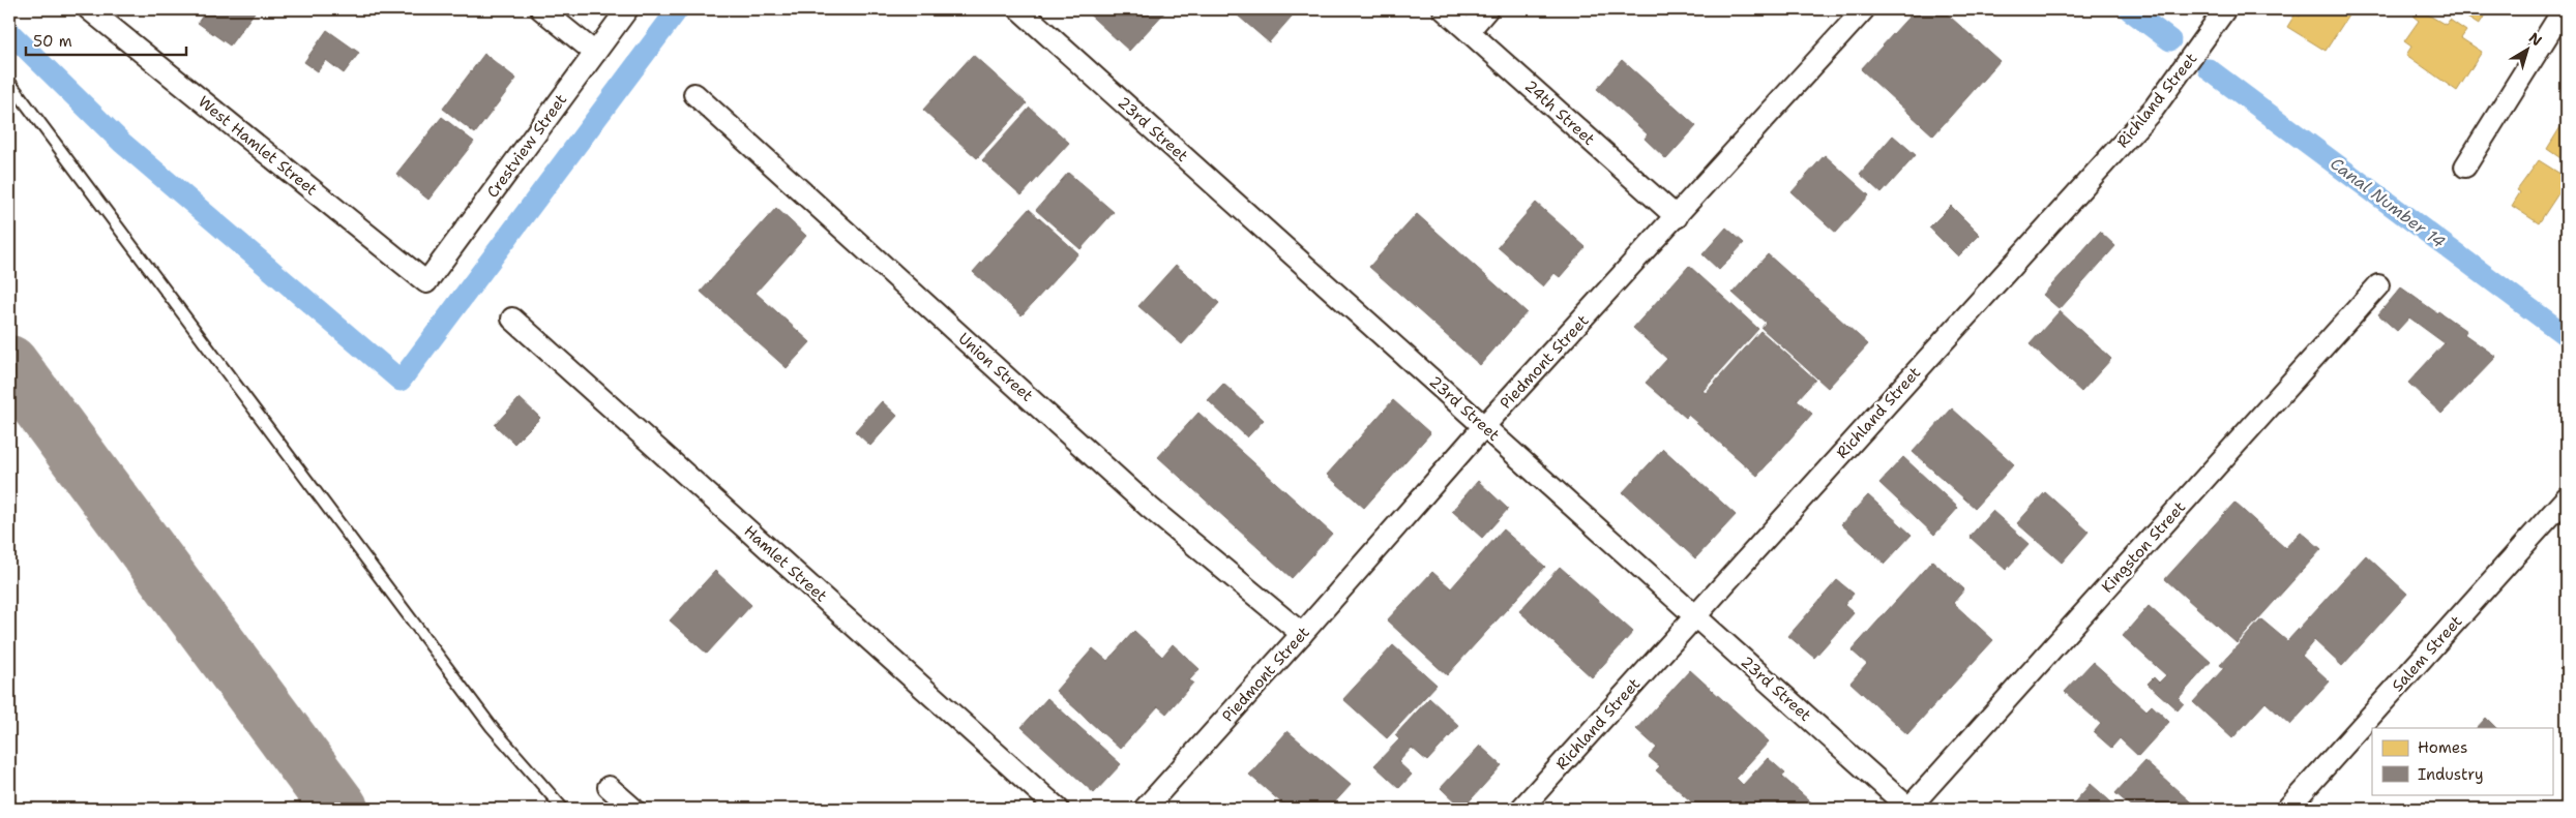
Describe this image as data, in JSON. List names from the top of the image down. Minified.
{"streets":{"street":["Richland Street","24th Street","23rd Street","West Hamlet Street","Crestview Street","Piedmont Street","Union Street","Kingston Street","Hamlet Street","Salem Street"]},"crossings":[["Richland Street","23rd Street"],["24th Street","Piedmont Street"],["23rd Street","Piedmont Street"],["23rd Street","Kingston Street"],["West Hamlet Street","Crestview Street"],["Piedmont Street","Union Street"]],"water":["Canal Number 14"],"legend":["Homes","Industry"],"scale_bar":"50 m","north":"top right"}
